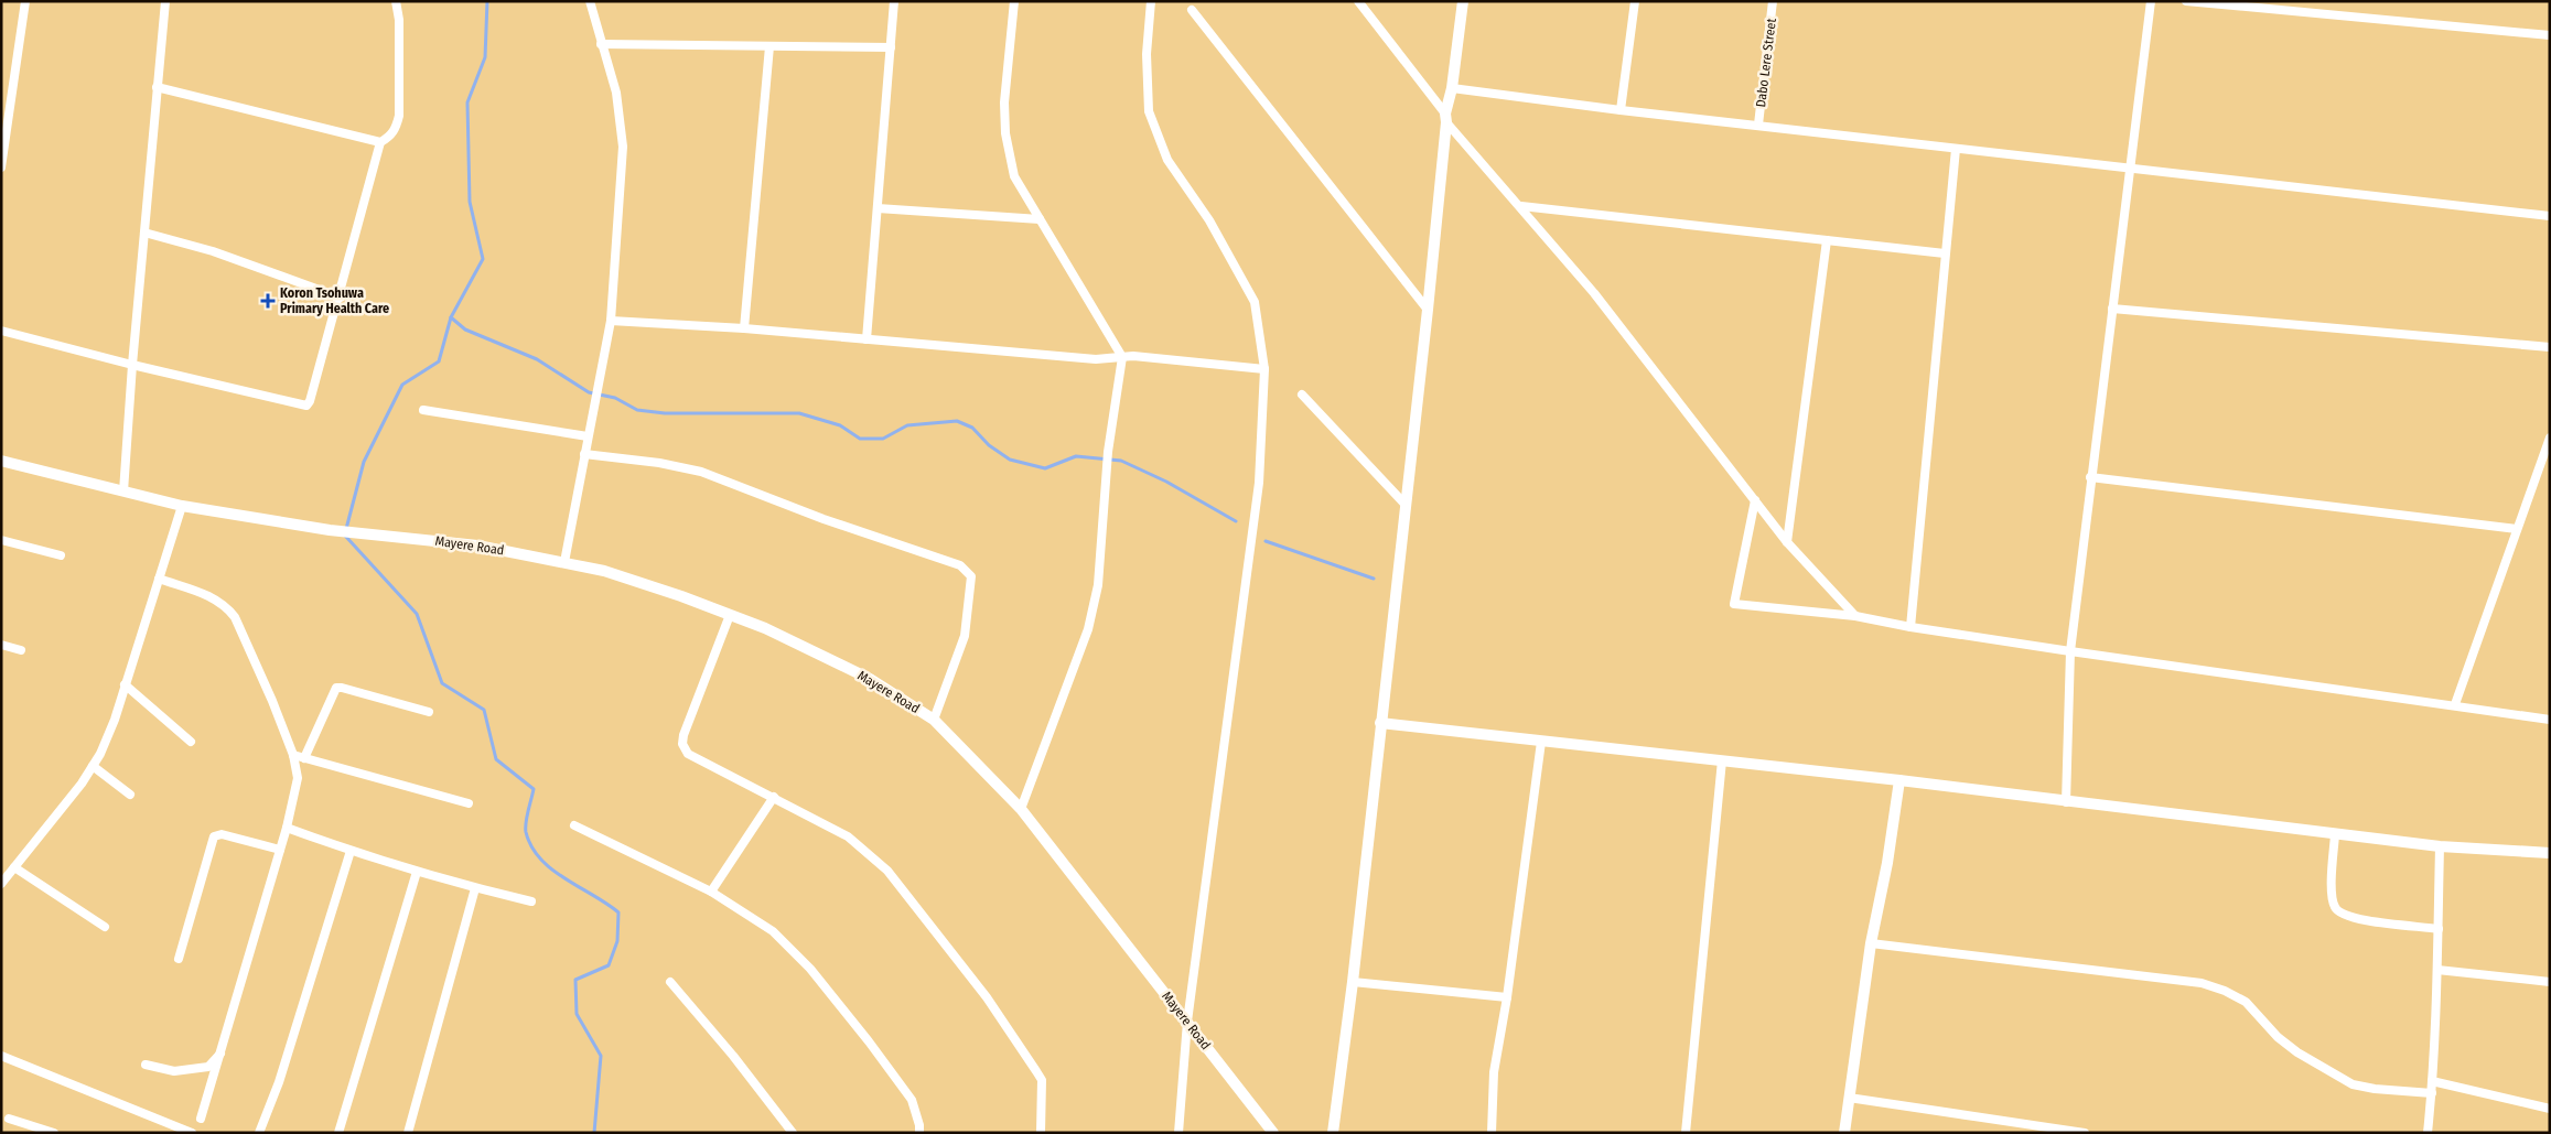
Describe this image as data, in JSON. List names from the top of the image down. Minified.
{"streets":{"street":["Dabo Lere Street","Mayere Road"]},"places":{"health":["Koron Tsohuwa Primary Health Care"]}}
